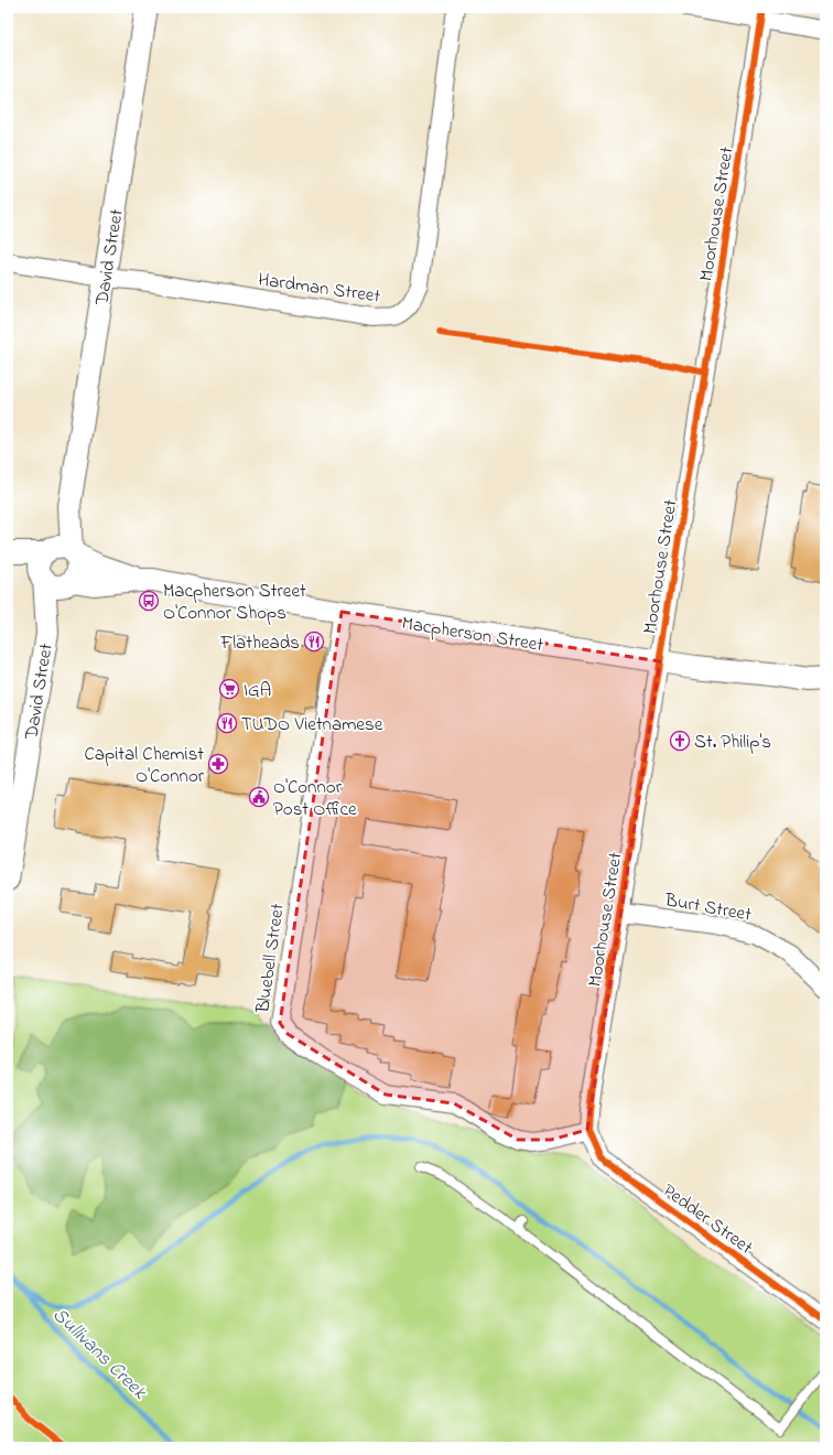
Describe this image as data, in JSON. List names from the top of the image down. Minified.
{"streets":{"street":["Moorhouse Street","David Street","Hardman Street","Macpherson Street","Burt Street","Bluebell Street","Pedder Street"]},"crossings":[["Moorhouse Street","Macpherson Street"],["Moorhouse Street","Burt Street"],["Moorhouse Street","Bluebell Street"],["Moorhouse Street","Pedder Street"],["David Street","Hardman Street"],["David Street","Macpherson Street"],["Macpherson Street","Bluebell Street"],["Bluebell Street","Pedder Street"]],"water":["Sullivans Creek"],"places":{"bus stop":["Macpherson Street O'Connor Shops"],"restaurant":["Flatheads","TUDO Vietnamese"],"supermarket":["IGA"],"church":["St. Philip's"],"pharmacy":["Capital Chemist O'Connor"],"public building":["O'Connor Post Office"]}}
